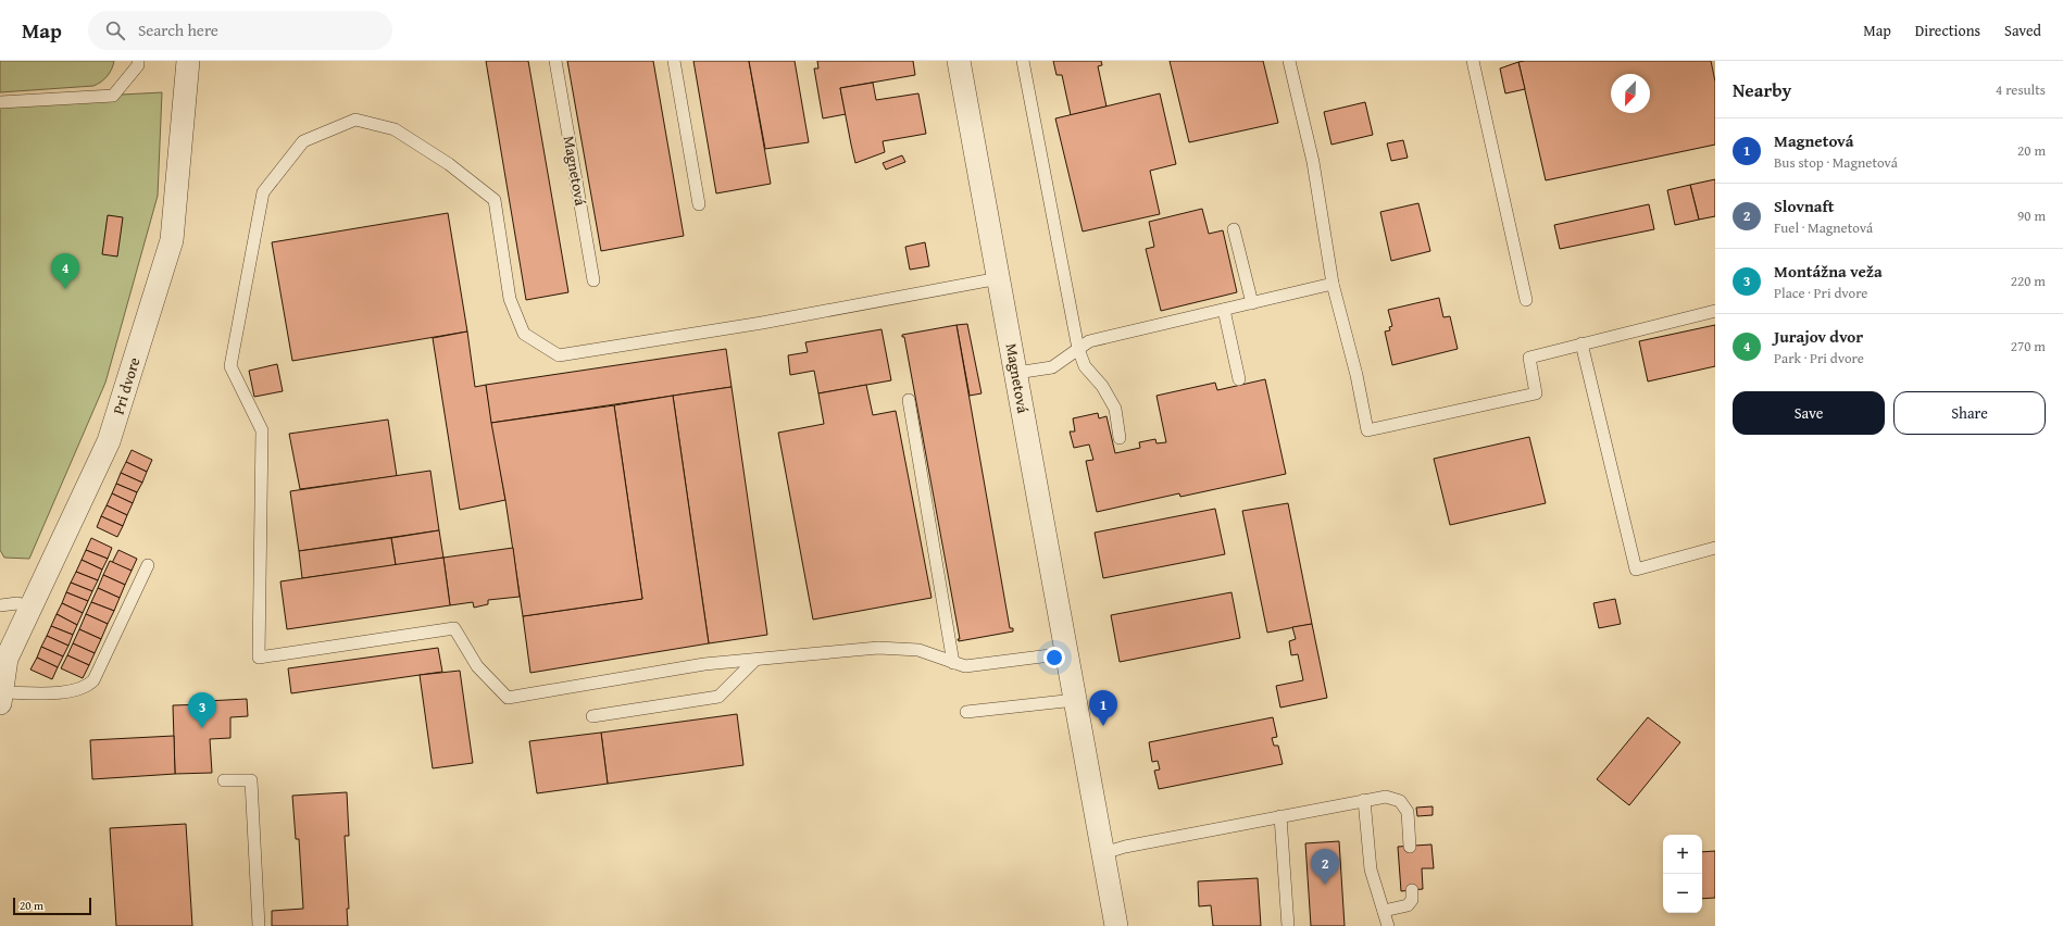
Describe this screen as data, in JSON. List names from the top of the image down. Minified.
{"streets":{"street":["Magnetová","Pri dvore"]},"scale_bar":"20 m","north":"bottom left","page":{"header":"Map","search":"Search here","nav":["Map","Directions","Saved"],"heading":["Nearby","4 results"],"list":[{"mark":"1","name":"Magnetová","note":"Bus stop · Magnetová","value":"20 m"},{"mark":"2","name":"Slovnaft","note":"Fuel · Magnetová","value":"90 m"},{"mark":"3","name":"Montážna veža","note":"Place · Pri dvore","value":"220 m"},{"mark":"4","name":"Jurajov dvor","note":"Park · Pri dvore","value":"270 m"}],"pins":["4","1","3","2"],"buttons":["Save","Share"],"map_buttons":["+","−"],"scale":"20 m"}}
